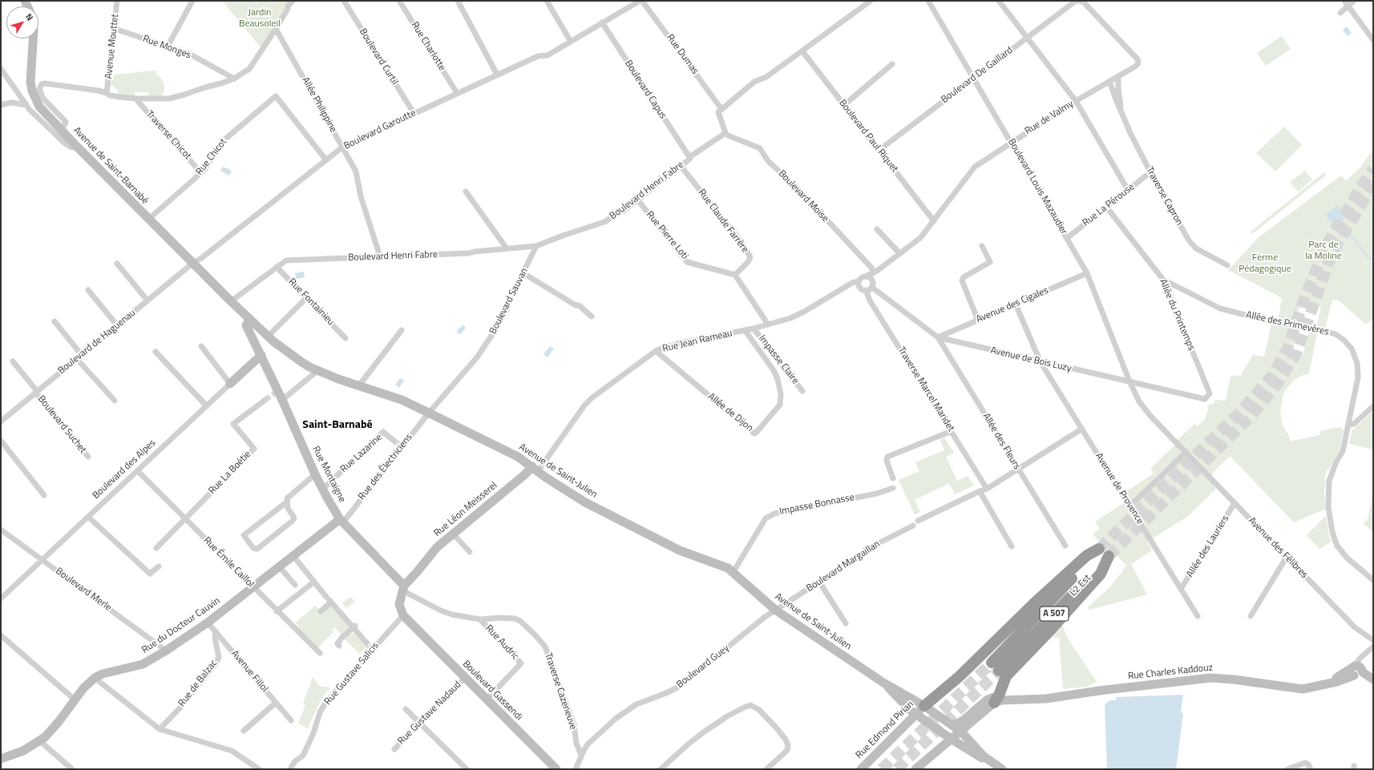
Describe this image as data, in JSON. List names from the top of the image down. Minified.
{"streets":{"highway":["L2 Est","A 507"],"street":["Avenue Mouttet","Rue Charlotte","Rue Monges","Rue Dumas","Boulevard Curtil","Boulevard De Gaillard","Boulevard Capus","Allée Philippine","Rue de Valmy","Boulevard Garoutte","Traverse Chicot","Boulevard Paul Riquet","Rue Chicot","Avenue de Saint-Barnabé","Boulevard Louis Mazaudier","Boulevard Henri Fabre","Boulevard Moïse","Traverse Capron","Rue La Pérouse","Rue Claude Farrère","Rue Pierre Loti","Boulevard Sauvan","Rue Fontainieu","Avenue des Cigales","Allée du Printemps","Allée des Primevères","Rue Jean Rameau","Boulevard de Haguenau","Impasse Claire","Avenue de Bois Luzy","Traverse Marcel Maridet","Allée de Dijon","Boulevard Suchet","Allée des Fleurs","Rue Lazarine","Rue des Électriciens","Boulevard des Alpes","Avenue de Saint-Julien","Rue La Boétie","Rue Montaigne","Avenue de Provence","Impasse Bonnasse","Rue Léon Meisserel","Allée des Lauriers","Avenue des Félibres","Rue Émile Caillol","Boulevard Margaillan","Boulevard Merle","Rue du Docteur Cauvin","Rue Audric","Boulevard Guey","Avenue Fillol","Rue Charles Kaddouz","Rue Gustave Salicis","Rue de Balzac","Boulevard Gassendi","Traverse Cazeneuve","Rue Gustave Nadaud","Rue Edmond Pirian"]},"crossings":[["Avenue Mouttet","Rue Monges"],["Rue Charlotte","Boulevard Garoutte"],["Boulevard Curtil","Boulevard Garoutte"],["Boulevard De Gaillard","Boulevard Paul Riquet"],["Boulevard De Gaillard","Boulevard Louis Mazaudier"],["Boulevard Capus","Boulevard Garoutte"],["Boulevard Capus","Boulevard Henri Fabre"],["Allée Philippine","Boulevard Garoutte"],["Allée Philippine","Boulevard Henri Fabre"],["Rue de Valmy","Boulevard Paul Riquet"],["Rue de Valmy","Boulevard Louis Mazaudier"],["Rue de Valmy","Traverse Capron"],["Boulevard Garoutte","Rue Chicot"],["Boulevard Garoutte","Avenue de Saint-Barnabé"],["Boulevard Garoutte","Boulevard de Haguenau"],["Traverse Chicot","Rue Chicot"],["Rue Chicot","Avenue de Saint-Barnabé"],["Avenue de Saint-Barnabé","Boulevard Henri Fabre"],["Avenue de Saint-Barnabé","Boulevard de Haguenau"],["Avenue de Saint-Barnabé","Avenue de Saint-Julien"],["Boulevard Louis Mazaudier","Rue La Pérouse"],["Boulevard Louis Mazaudier","Avenue des Cigales"],["Boulevard Louis Mazaudier","Avenue de Bois Luzy"],["Boulevard Louis Mazaudier","Avenue des Félibres"],["Boulevard Henri Fabre","Boulevard Moïse"],["Boulevard Henri Fabre","Rue Claude Farrère"],["Boulevard Henri Fabre","Rue Pierre Loti"],["Boulevard Henri Fabre","Boulevard Sauvan"],["Boulevard Henri Fabre","Rue Fontainieu"],["Boulevard Henri Fabre","Avenue de Saint-Julien"],["Traverse Capron","Rue La Pérouse"],["Rue La Pérouse","Allée du Printemps"],["Rue Claude Farrère","Rue Pierre Loti"],["Boulevard Sauvan","Rue des Électriciens"],["Boulevard Sauvan","Avenue de Saint-Julien"],["Avenue des Cigales","Avenue de Bois Luzy"],["Avenue des Cigales","Allée des Fleurs"],["Avenue des Cigales","Avenue de Provence"],["Allée du Printemps","Allée des Primevères"],["Allée du Printemps","Avenue de Bois Luzy"],["Rue Jean Rameau","Impasse Claire"],["Rue Jean Rameau","Avenue de Bois Luzy"],["Rue Jean Rameau","Traverse Marcel Maridet"],["Rue Jean Rameau","Allée de Dijon"],["Rue Jean Rameau","Avenue de Saint-Julien"],["Rue Jean Rameau","Rue Léon Meisserel"],["Boulevard de Haguenau","Boulevard Suchet"],["Avenue de Bois Luzy","Traverse Marcel Maridet"],["Avenue de Bois Luzy","Allée des Fleurs"],["Avenue de Bois Luzy","Avenue de Provence"],["Avenue de Bois Luzy","Avenue des Félibres"],["Rue Lazarine","Rue des Électriciens"],["Rue Lazarine","Rue Montaigne"],["Rue des Électriciens","Avenue de Saint-Julien"],["Rue des Électriciens","Rue Montaigne"],["Rue des Électriciens","Rue du Docteur Cauvin"],["Boulevard des Alpes","Rue Montaigne"],["Boulevard des Alpes","Rue Émile Caillol"],["Boulevard des Alpes","Boulevard Merle"],["Avenue de Saint-Julien","Rue Montaigne"],["Avenue de Saint-Julien","Impasse Bonnasse"],["Avenue de Saint-Julien","Rue Léon Meisserel"],["Avenue de Saint-Julien","Boulevard Margaillan"],["Avenue de Saint-Julien","L2 Est"],["Avenue de Saint-Julien","Boulevard Guey"],["Avenue de Saint-Julien","Rue Charles Kaddouz"],["Avenue de Saint-Julien","Rue Edmond Pirian"],["Rue La Boétie","Rue Émile Caillol"],["Rue Montaigne","Rue Léon Meisserel"],["Rue Montaigne","Rue du Docteur Cauvin"],["Rue Montaigne","Rue Audric"],["Avenue de Provence","Allée des Lauriers"],["Rue Léon Meisserel","Rue Audric"],["Allée des Lauriers","Avenue des Félibres"],["Rue Émile Caillol","Rue du Docteur Cauvin"],["Boulevard Margaillan","Boulevard Guey"],["L2 Est","Rue Charles Kaddouz"],["L2 Est","Rue Edmond Pirian"],["Boulevard Merle","Rue du Docteur Cauvin"],["Rue du Docteur Cauvin","Avenue Fillol"],["Rue Audric","Boulevard Gassendi"],["Rue Audric","Traverse Cazeneuve"],["Boulevard Guey","Traverse Cazeneuve"],["Avenue Fillol","Rue de Balzac"],["Rue Gustave Salicis","Boulevard Gassendi"],["Boulevard Gassendi","Rue Gustave Nadaud"]],"districts":["Saint-Barnabé"],"parks":["Jardin Beausoleil","Parc de la Moline","Ferme Pédagogique"],"north":"top right"}
